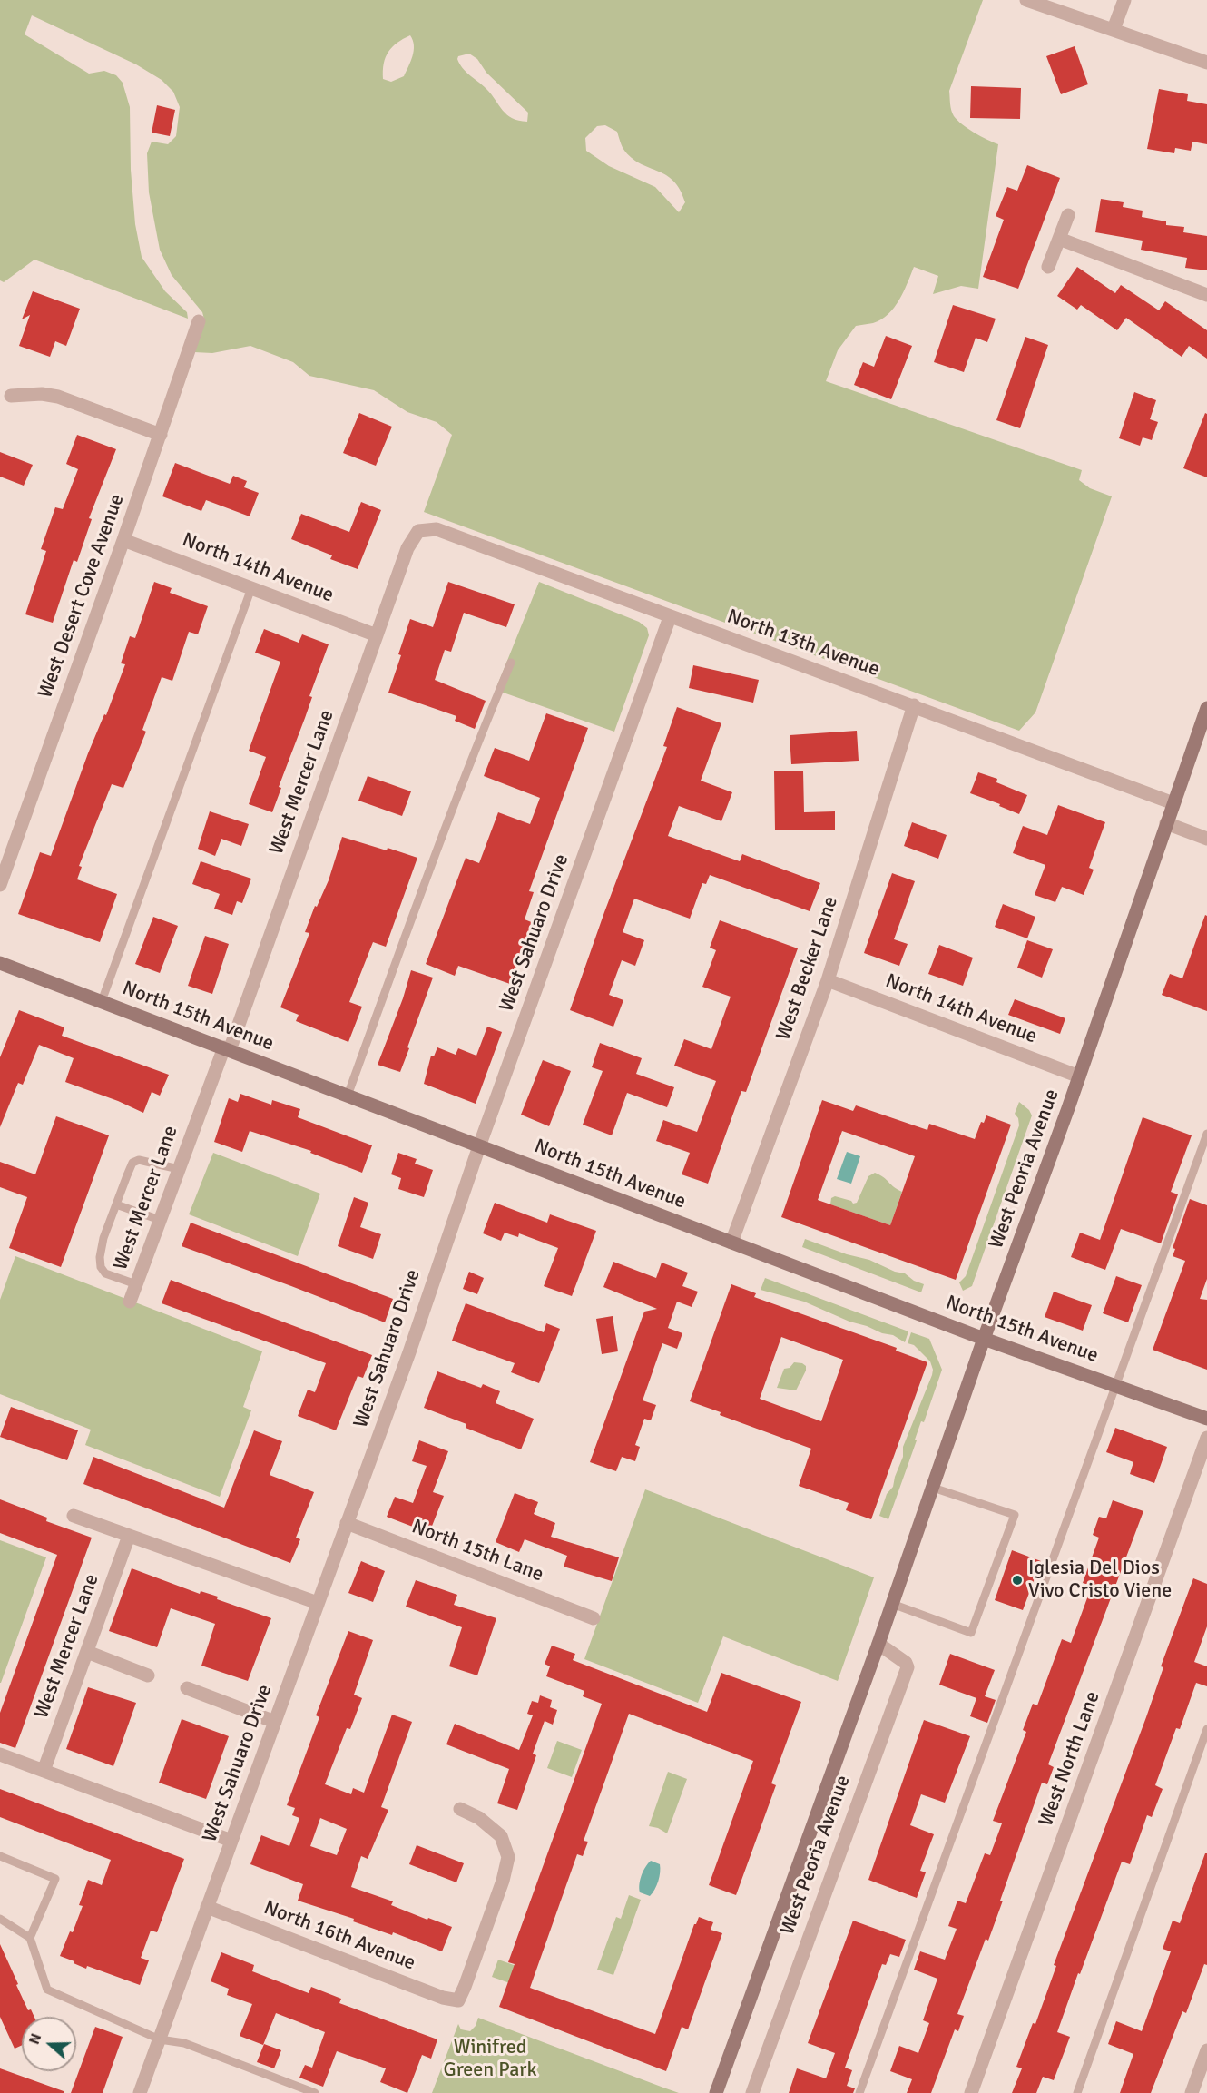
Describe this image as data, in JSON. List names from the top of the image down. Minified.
{"streets":{"main road":["North 15th Avenue","West Peoria Avenue"],"street":["North 14th Avenue","West Desert Cove Avenue","North 13th Avenue","West Mercer Lane","West Sahuaro Drive","West Becker Lane","North 15th Lane","West North Lane","North 16th Avenue"]},"crossings":[["North 14th Avenue","West Desert Cove Avenue"],["North 14th Avenue","West Mercer Lane"],["North 14th Avenue","West Becker Lane"],["North 14th Avenue","West Peoria Avenue"],["North 13th Avenue","West Mercer Lane"],["North 13th Avenue","West Sahuaro Drive"],["North 13th Avenue","West Becker Lane"],["North 13th Avenue","West Peoria Avenue"],["West Mercer Lane","North 15th Avenue"],["West Sahuaro Drive","North 15th Avenue"],["West Sahuaro Drive","North 15th Lane"],["West Sahuaro Drive","North 16th Avenue"],["West Becker Lane","North 15th Avenue"],["North 15th Avenue","West Peoria Avenue"]],"parks":["Winifred Green Park"],"places":["Iglesia Del Dios Vivo Cristo Viene"],"north":"left"}
